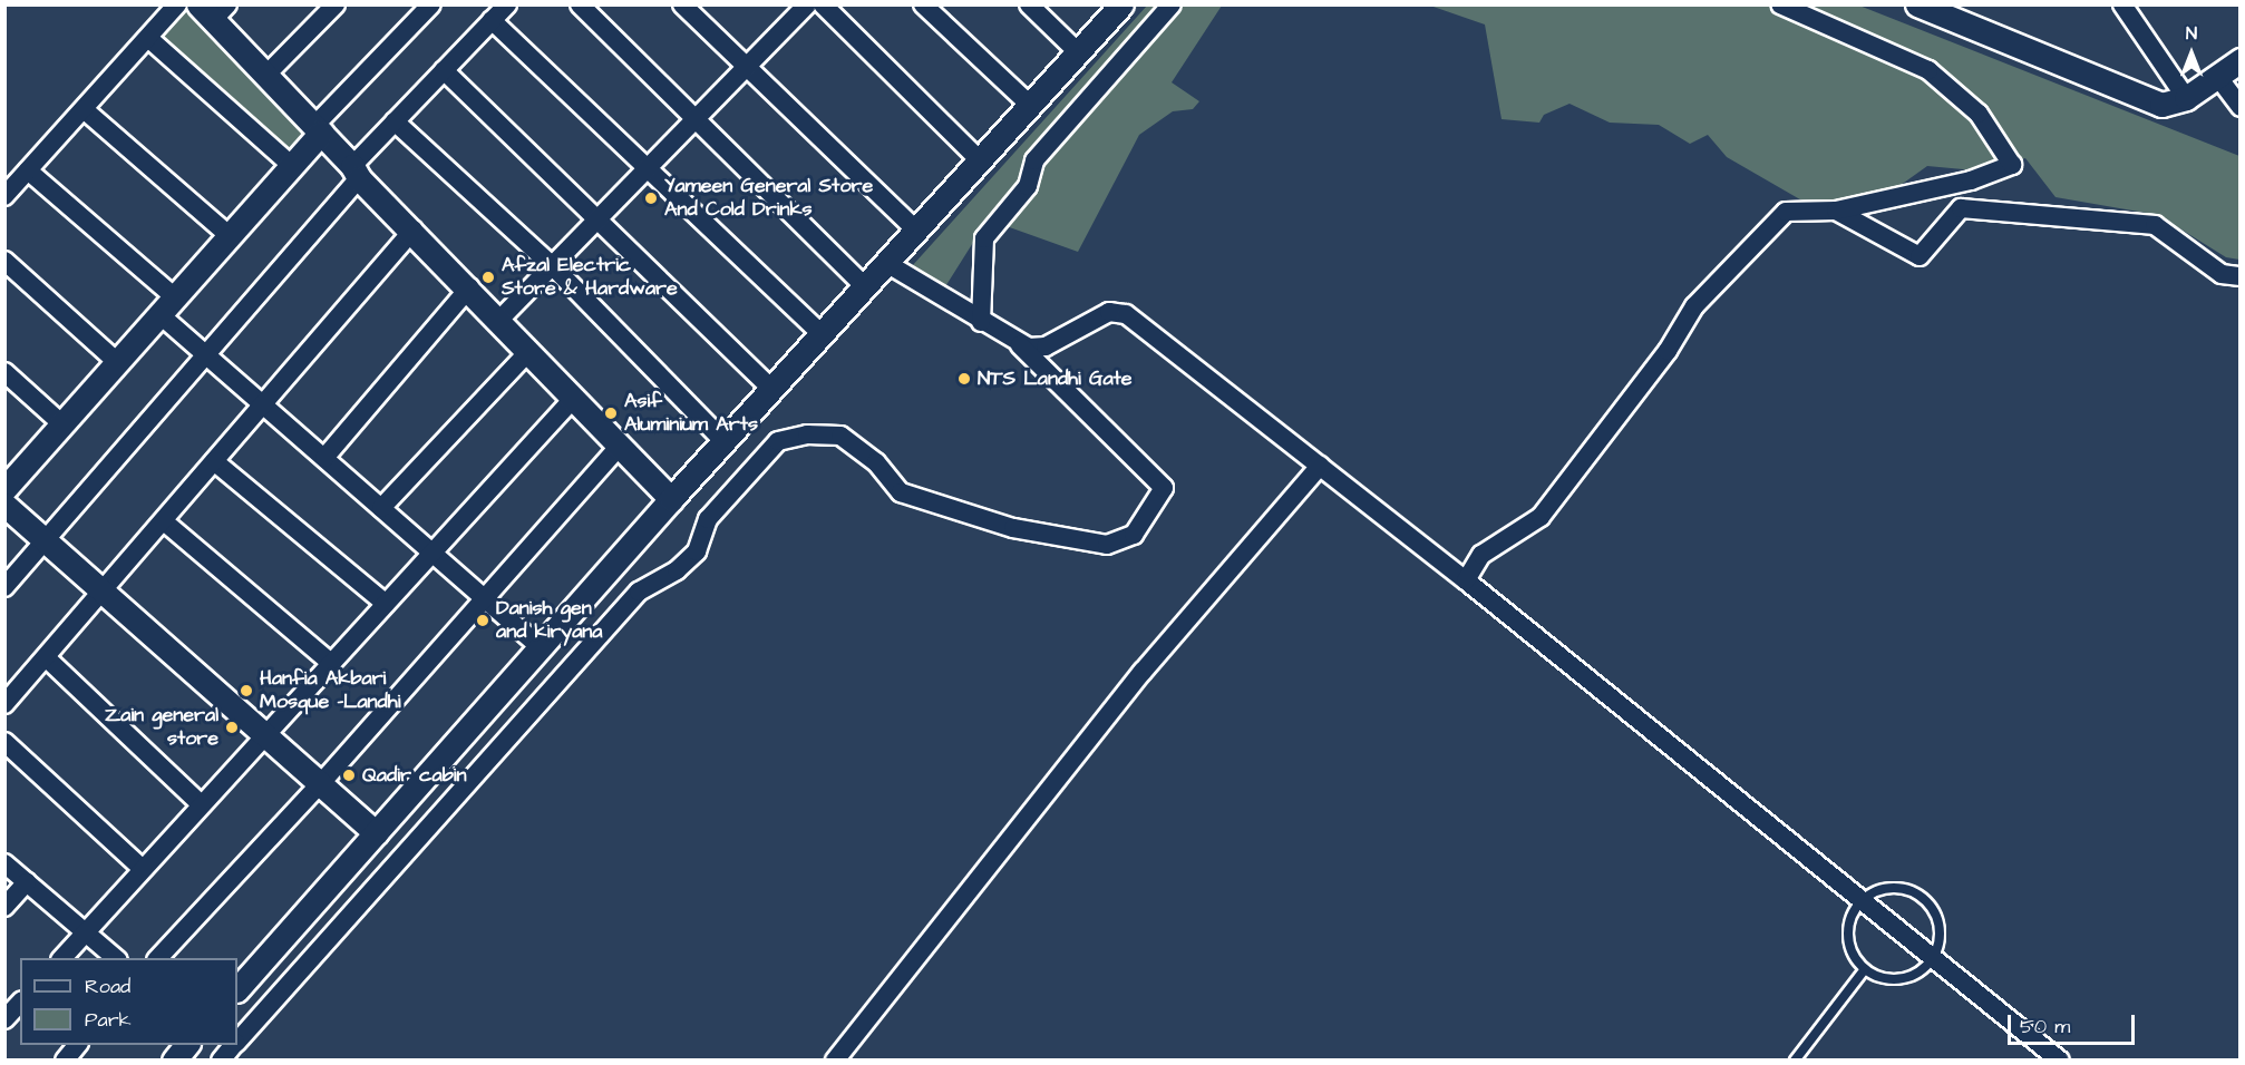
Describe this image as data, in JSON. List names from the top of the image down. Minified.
{"places":["Yameen General Store And Cold Drinks","Afzal Electric Store & Hardware","NTS Landhi Gate","Asif Aluminium Arts","Danish gen and kiryana","Hanfia Akbari Mosque -Landhi","Zain general store","Qadir cabin"],"legend":["Road","Park"],"scale_bar":"50 m","north":"top"}
